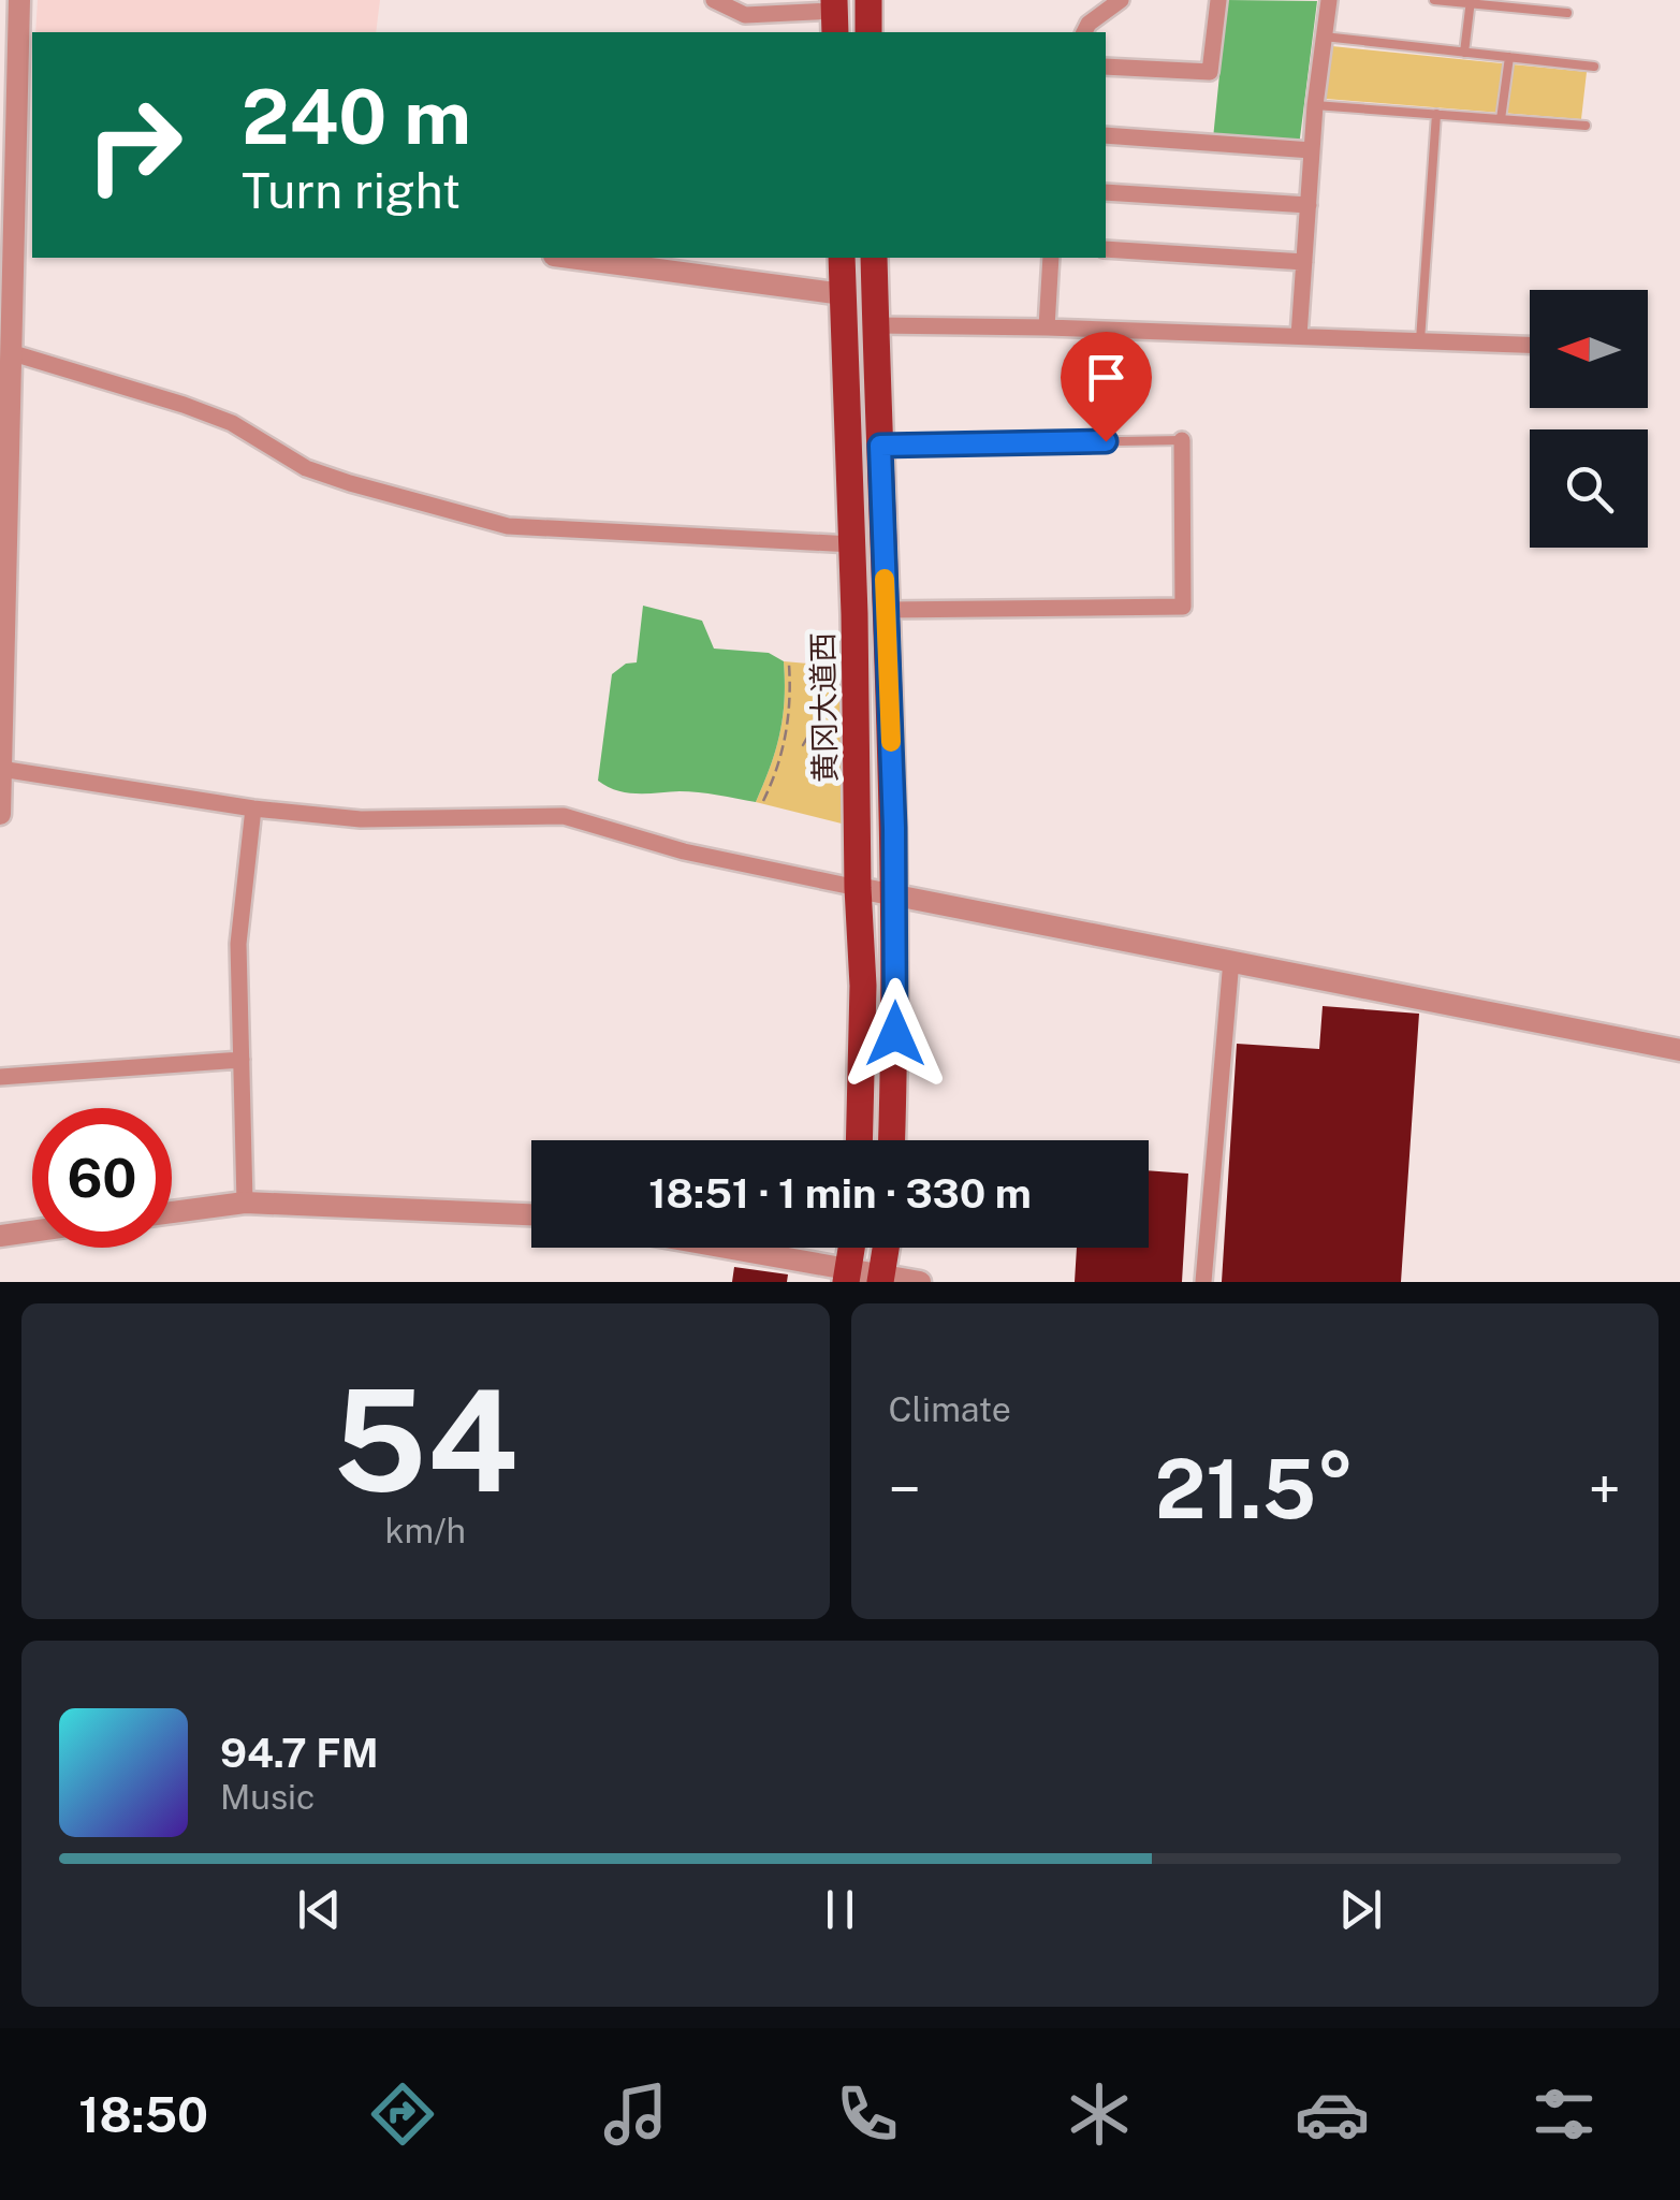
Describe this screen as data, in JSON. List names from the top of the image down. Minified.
{"streets":{"main road":["黄冈大道西"]},"north":"left","page":{"turn":["240 m","Turn right"],"limit":"60","trip":"18:51 · 1 min · 330 m","tile":[["54","km/h"],"Climate"],"heat":["−","21.5°","+"],"song":["94.7 FM","Music"],"tabs":"18:50"}}
